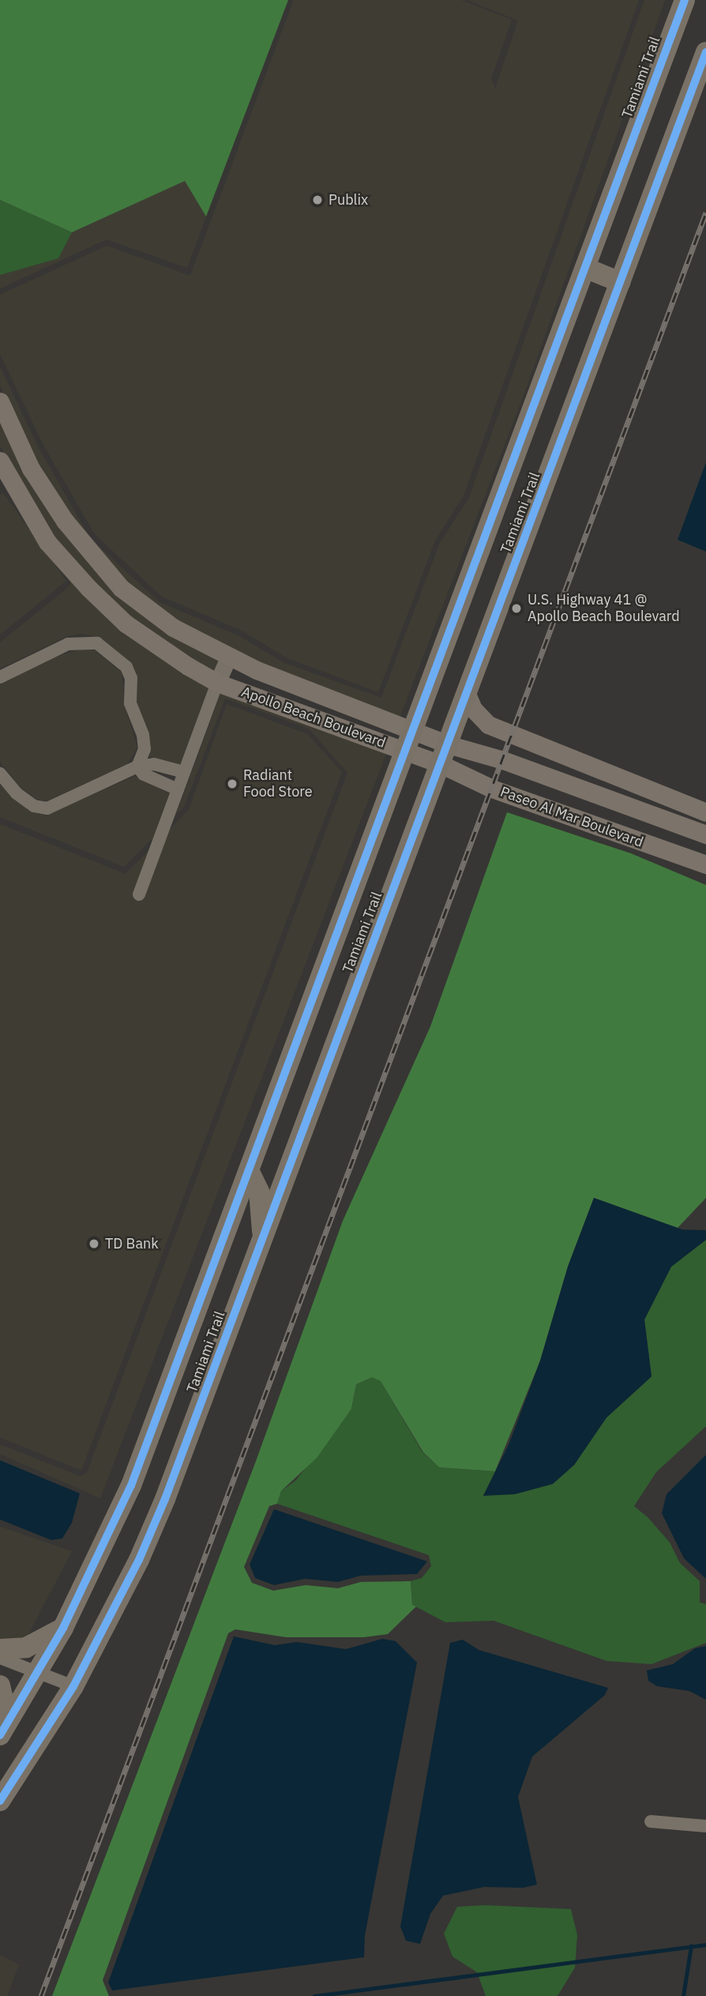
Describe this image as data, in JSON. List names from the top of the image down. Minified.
{"streets":{"main road":["Tamiami Trail","Apollo Beach Boulevard","Paseo Al Mar Boulevard"]},"crossings":[["Tamiami Trail","Apollo Beach Boulevard"],["Tamiami Trail","Paseo Al Mar Boulevard"],["Apollo Beach Boulevard","Paseo Al Mar Boulevard"]],"places":["Publix","U.S. Highway 41 @ Apollo Beach Boulevard","Radiant Food Store","TD Bank"]}
